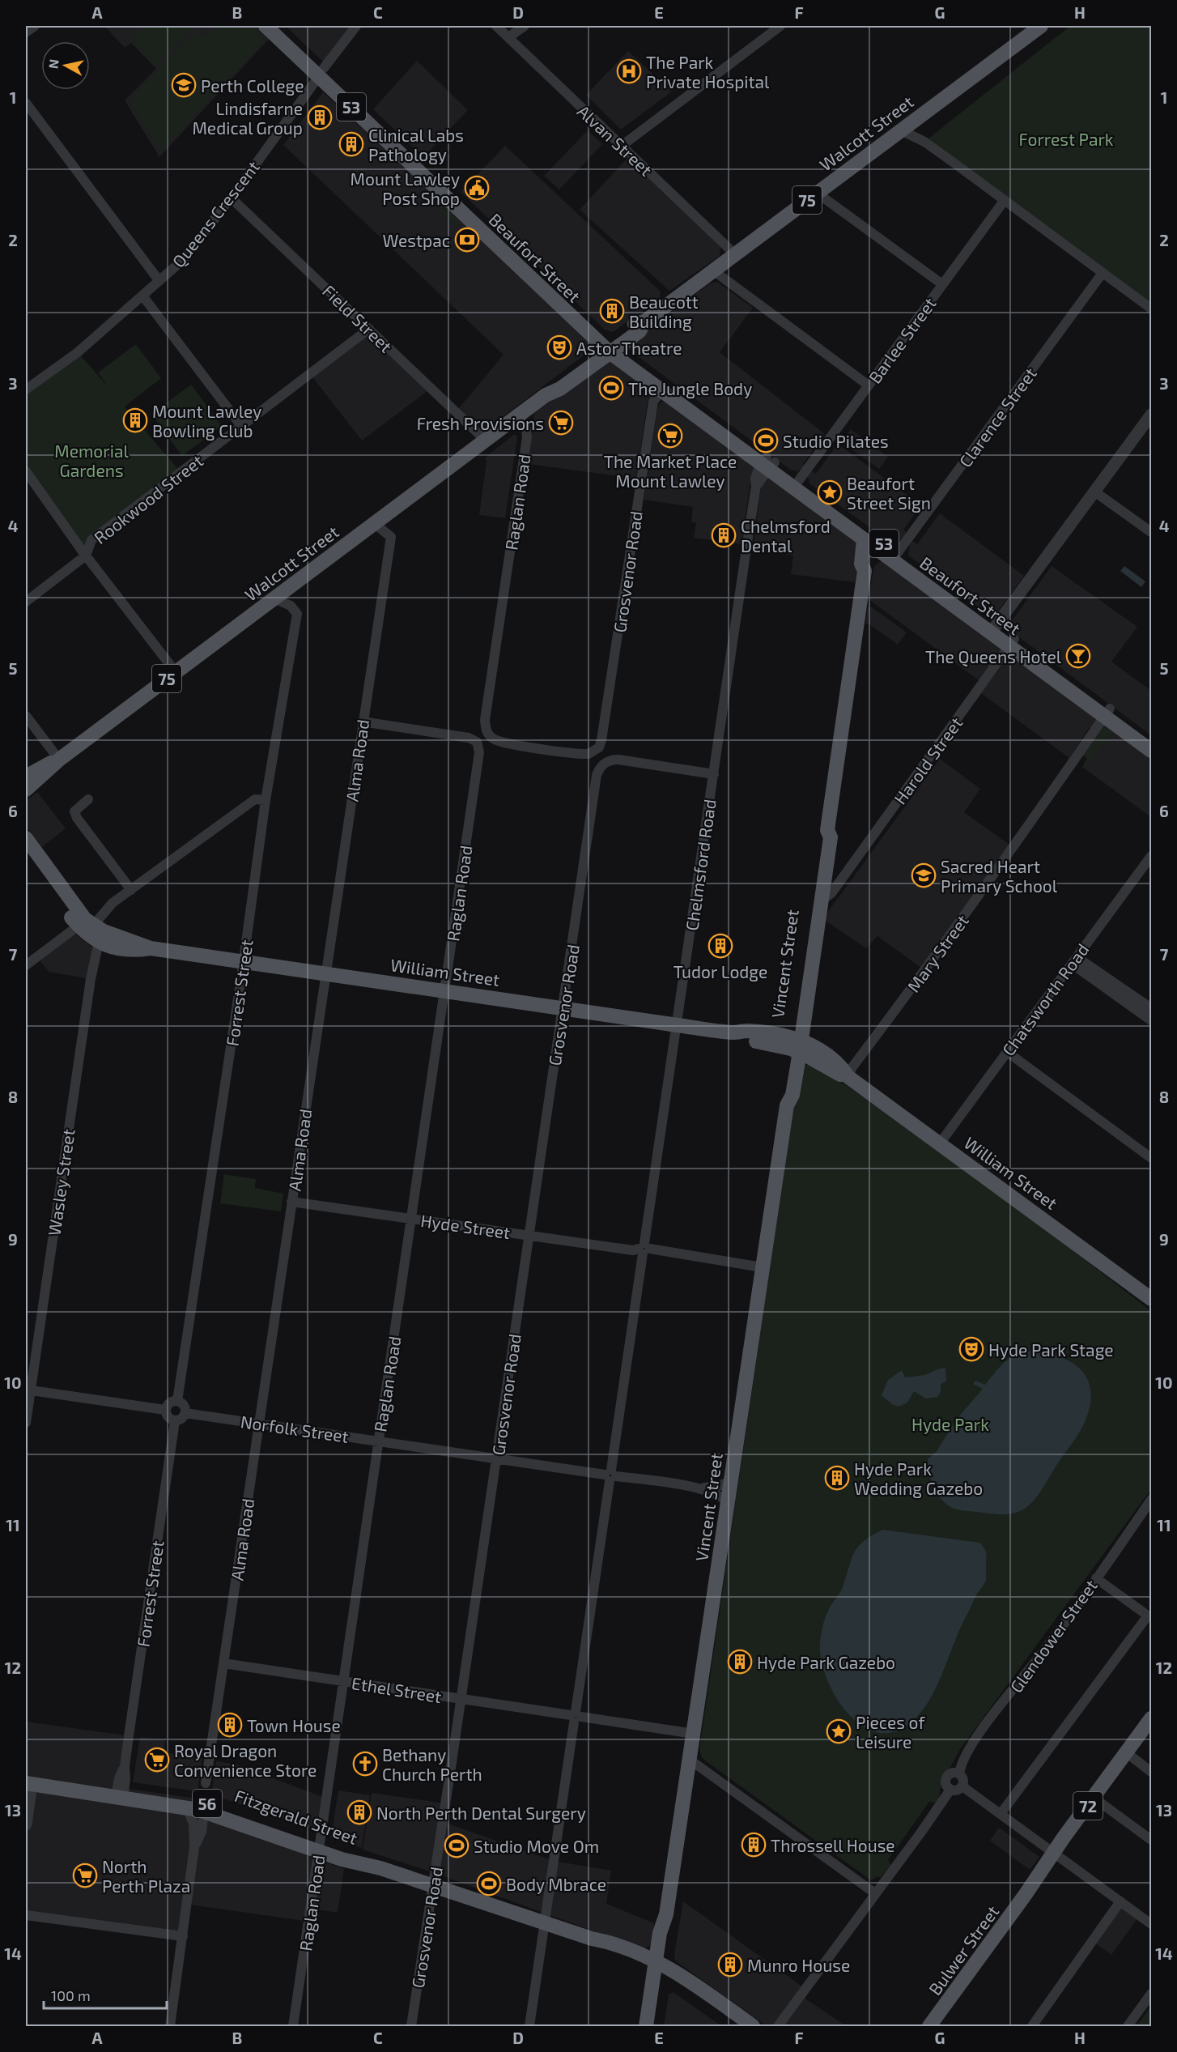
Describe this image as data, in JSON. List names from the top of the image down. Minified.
{"streets":{"main road":["53","Walcott Street","75","Beaufort Street","Vincent Street","William Street","56","72","Fitzgerald Street","Bulwer Street"],"street":["Alvan Street","Queens Crescent","Field Street","Barlee Street","Clarence Street","Rookwood Street","Raglan Road","Grosvenor Road","Alma Road","Harold Street","Chelmsford Road","Mary Street","Forrest Street","Chatsworth Road","Wasley Street","Hyde Street","Norfolk Street","Glendower Street","Ethel Street"]},"crossings":[["Walcott Street","Alvan Street"],["Walcott Street","Beaufort Street"],["Walcott Street","Field Street"],["Walcott Street","Raglan Road"],["Walcott Street","Alma Road"],["Walcott Street","Forrest Street"],["Queens Crescent","Beaufort Street"],["Queens Crescent","Field Street"],["Beaufort Street","Barlee Street"],["Beaufort Street","Clarence Street"],["Beaufort Street","Grosvenor Road"],["Beaufort Street","Harold Street"],["Beaufort Street","Chelmsford Road"],["Beaufort Street","Mary Street"],["Beaufort Street","Vincent Street"],["Field Street","Rookwood Street"],["Raglan Road","Grosvenor Road"],["Raglan Road","Alma Road"],["Raglan Road","William Street"],["Raglan Road","Hyde Street"],["Raglan Road","Norfolk Street"],["Raglan Road","Ethel Street"],["Raglan Road","Fitzgerald Street"],["Grosvenor Road","Chelmsford Road"],["Grosvenor Road","William Street"],["Grosvenor Road","Hyde Street"],["Grosvenor Road","Norfolk Street"],["Grosvenor Road","Ethel Street"],["Grosvenor Road","Fitzgerald Street"],["Alma Road","William Street"],["Alma Road","Hyde Street"],["Alma Road","Norfolk Street"],["Alma Road","Ethel Street"],["Harold Street","Vincent Street"],["Chelmsford Road","William Street"],["Chelmsford Road","Hyde Street"],["Chelmsford Road","Norfolk Street"],["Chelmsford Road","Ethel Street"],["Chelmsford Road","Fitzgerald Street"],["Mary Street","William Street"],["Vincent Street","William Street"],["Vincent Street","Hyde Street"],["Vincent Street","Norfolk Street"],["Vincent Street","Ethel Street"],["Vincent Street","Fitzgerald Street"],["William Street","Forrest Street"],["William Street","Chatsworth Road"],["William Street","Wasley Street"],["Forrest Street","Norfolk Street"],["Forrest Street","Fitzgerald Street"]],"parks":["Forrest Park","Memorial Gardens","Hyde Park"],"places":{"hospital":["The Park Private Hospital"],"school or university":["Perth College","Sacred Heart Primary School"],"building":["Lindisfarne Medical Group","Clinical Labs Pathology","Beaucott Building","Mount Lawley Bowling Club","Chelmsford Dental","Tudor Lodge","Hyde Park Wedding Gazebo","Hyde Park Gazebo","Town House","North Perth Dental Surgery","Throssell House","Munro House"],"public building":["Mount Lawley Post Shop"],"bank":["Westpac"],"theatre":["Astor Theatre","Hyde Park Stage"],"sports":["The Jungle Body","Studio Pilates","Studio Move Om","Body Mbrace"],"supermarket":["Fresh Provisions","The Market Place Mount Lawley","Royal Dragon Convenience Store","North Perth Plaza"],"place":["Beaufort Street Sign","Pieces of Leisure"],"bar":["The Queens Hotel"],"church":["Bethany Church Perth"]},"scale_bar":"100 m","north":"left","grid":{"columns":["A","B","C","D","E","F","G","H"],"rows":["1","2","3","4","5","6","7","8","9","10","11","12","13","14"]}}
